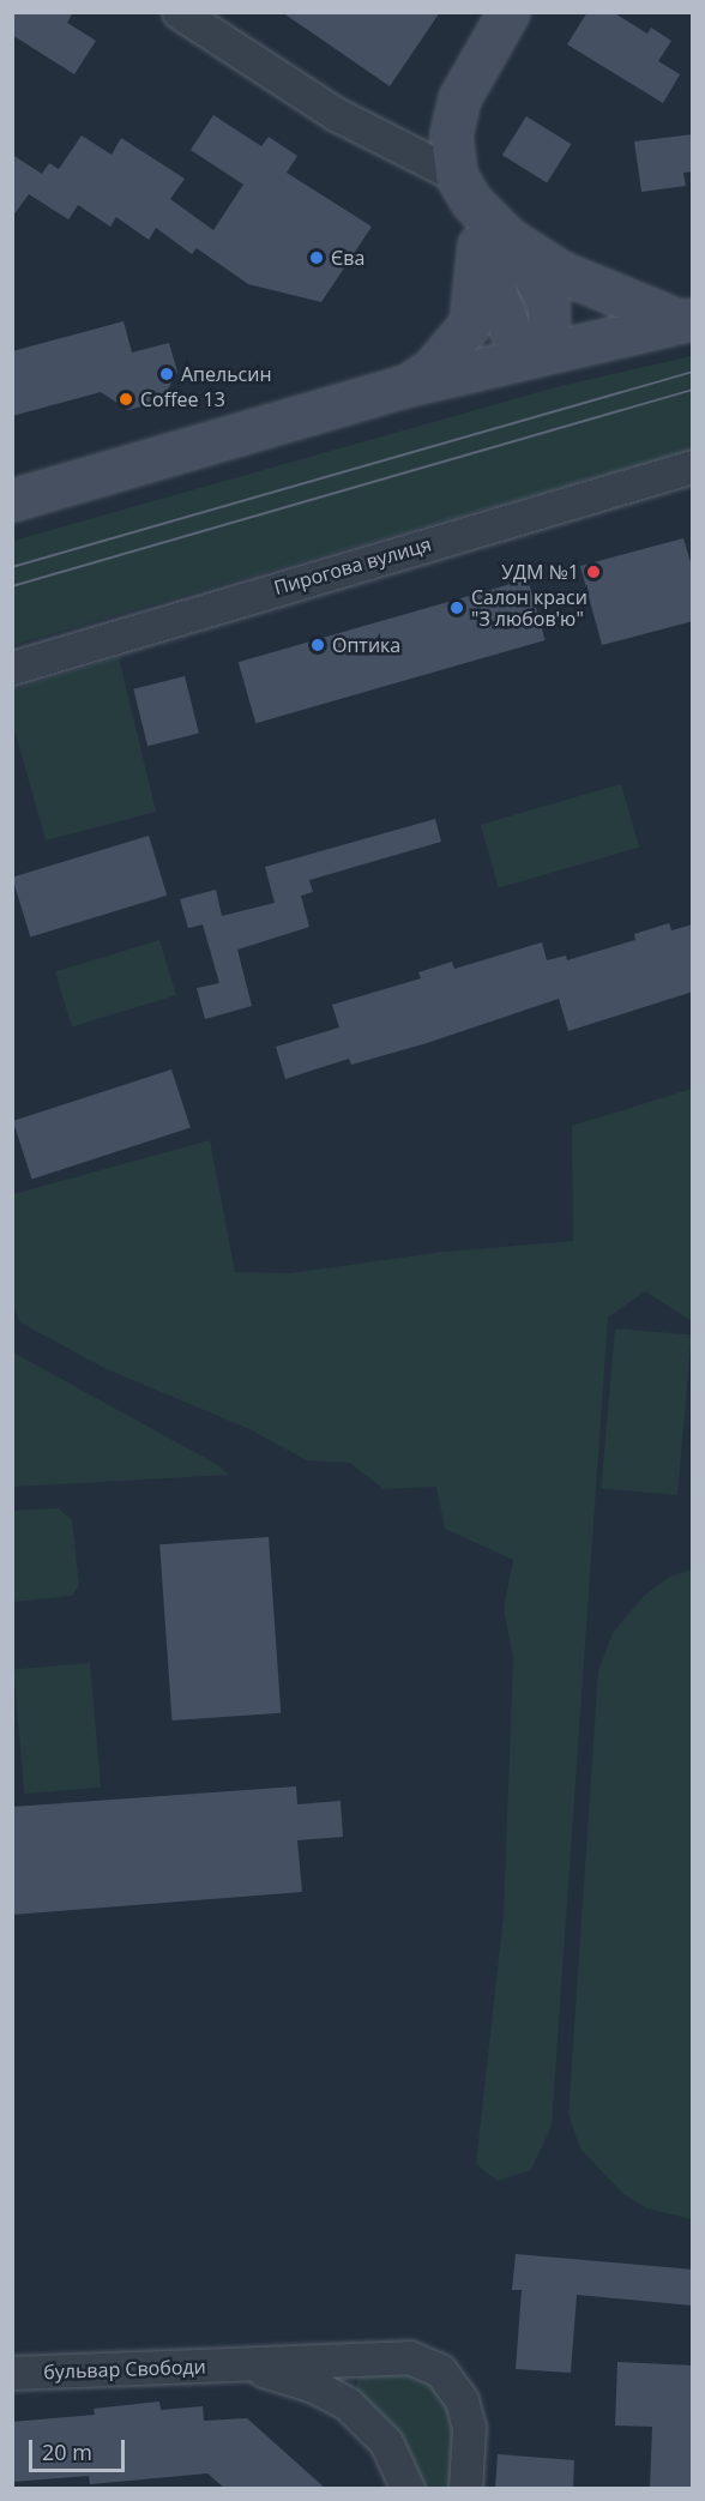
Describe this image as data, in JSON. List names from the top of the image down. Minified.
{"streets":{"street":["Пирогова вулиця","бульвар Свободи"]},"places":["Єва","Апельсин","Coffee 13","УДМ №1","Салон краси \"З любов'ю\"","Оптика"],"scale_bar":"20 m"}
